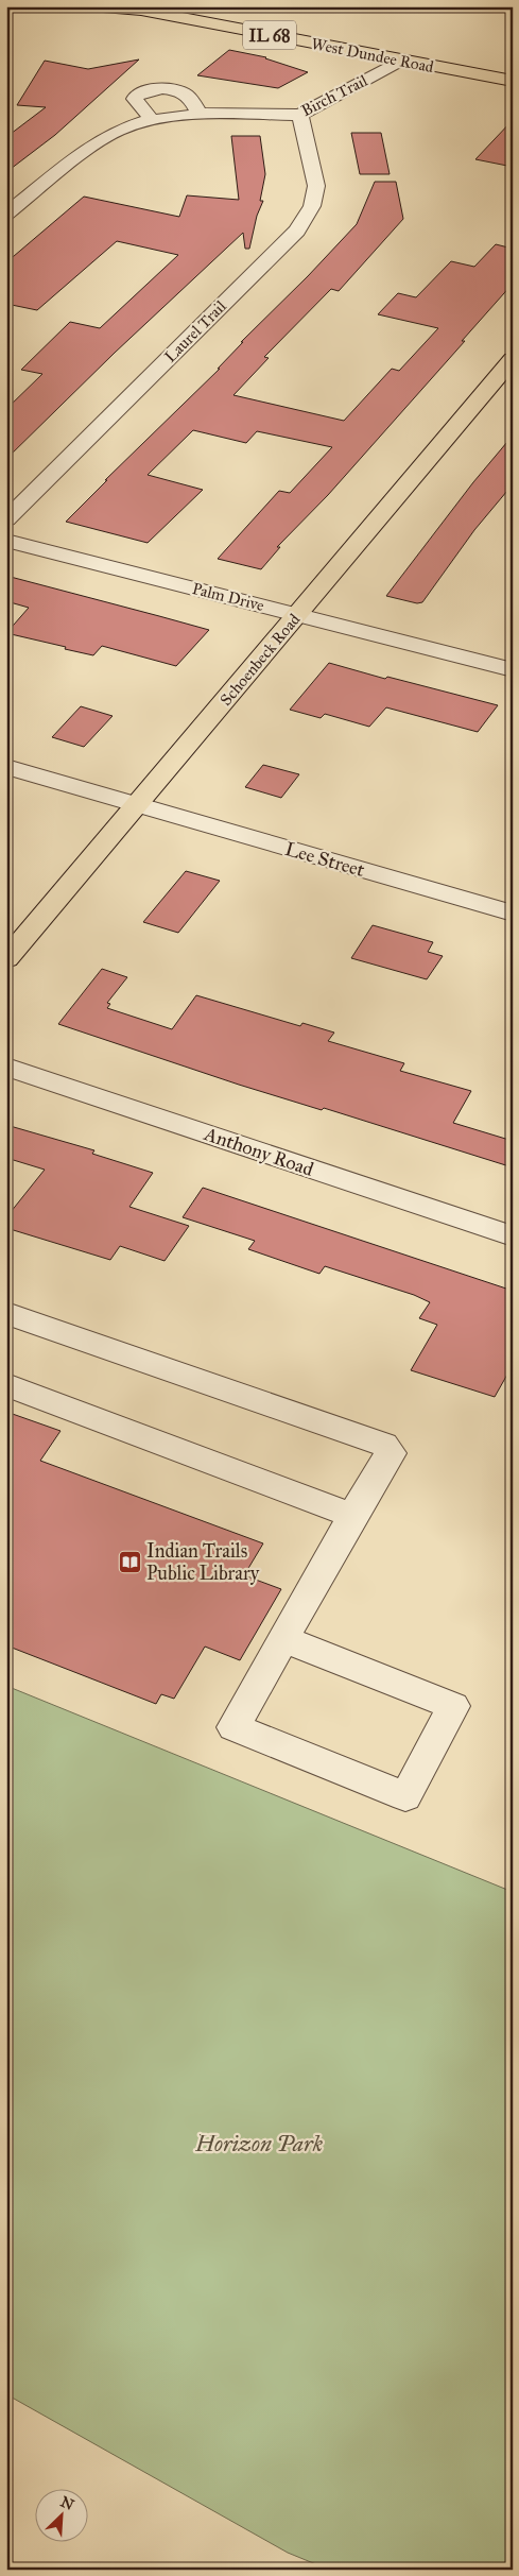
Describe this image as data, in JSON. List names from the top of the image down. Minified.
{"streets":{"main road":["IL 68","West Dundee Road","Schoenbeck Road"],"street":["Birch Trail","Laurel Trail","Palm Drive","Lee Street","Anthony Road"]},"crossings":[["IL 68","West Dundee Road"],["West Dundee Road","Birch Trail"],["Birch Trail","Laurel Trail"],["Palm Drive","Schoenbeck Road"],["Schoenbeck Road","Lee Street"]],"parks":["Horizon Park"],"places":{"library":["Indian Trails Public Library"]},"north":"top right"}
